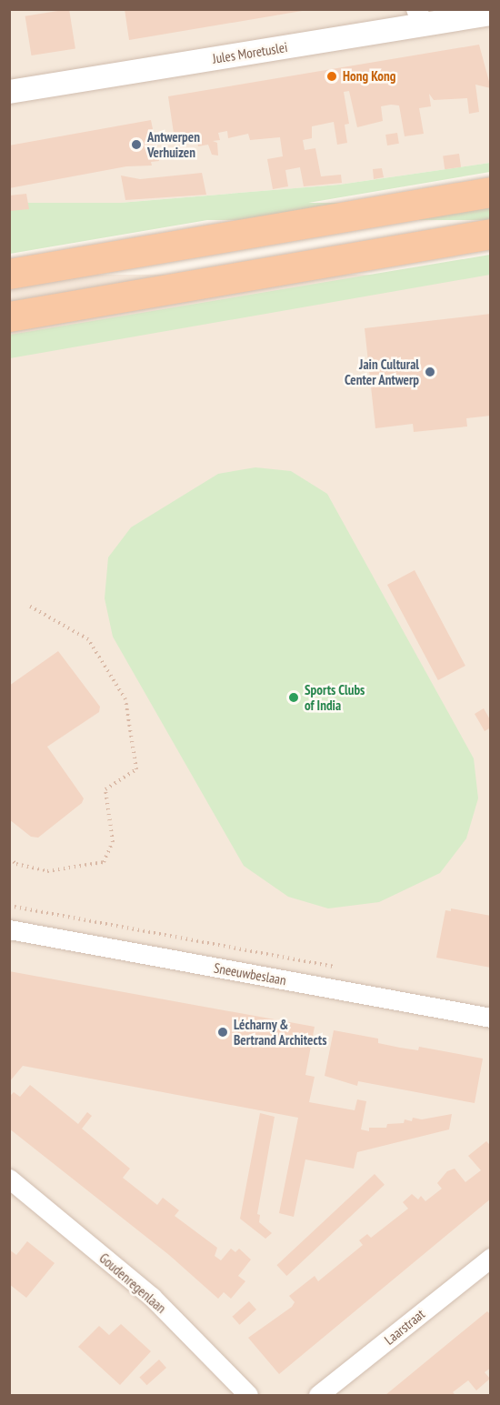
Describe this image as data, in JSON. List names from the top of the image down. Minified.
{"streets":{"street":["Jules Moretuslei","Sneeuwbeslaan","Goudenregenlaan","Laarstraat"]},"places":["Hong Kong","Antwerpen Verhuizen","Jain Cultural Center Antwerp","Sports Clubs of India","Lécharny & Bertrand Architects"]}
